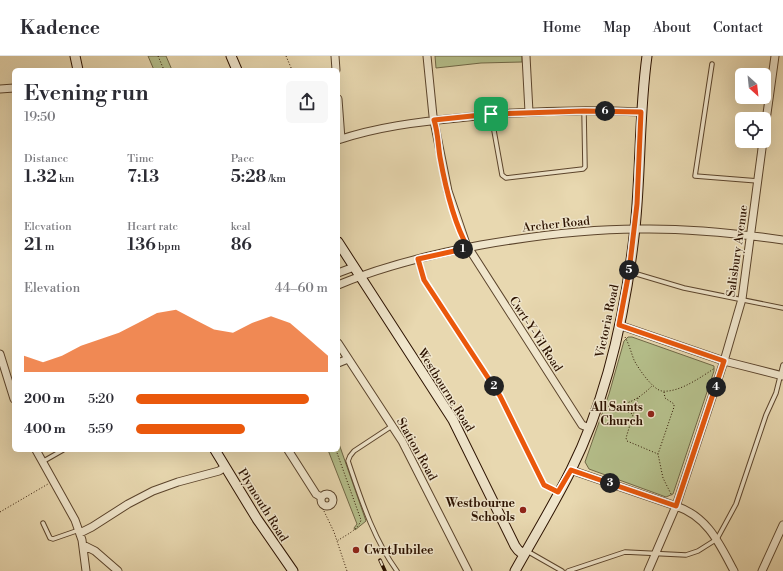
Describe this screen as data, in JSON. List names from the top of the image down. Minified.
{"streets":{"street":["Archer Road","Salisbury Avenue","Victoria Road","Cwrt-Y-Vil Road","Westbourne Road","Station Road","Plymouth Road"]},"crossings":[["Archer Road","Salisbury Avenue"],["Archer Road","Victoria Road"],["Archer Road","Cwrt-Y-Vil Road"],["Archer Road","Westbourne Road"],["Victoria Road","Cwrt-Y-Vil Road"],["Victoria Road","Westbourne Road"]],"places":["All Saints Church","Westbourne Schools","Cwrt Jubilee"],"north":"bottom right","page":{"header":"Kadence","nav":["Home","Map","About","Contact"],"heading":["Evening run","19:50"],"pins":["6","1","5","2","4","3"],"stats":[["Distance","1.32 km"],["Time","7:13"],["Pace","5:28 /km"],["Elevation","21 m"],["Heart rate","136 bpm"],["kcal","86"]],"chart":["Elevation","44–60 m"],"list":[{"name":"200 m","note":"5:20"},{"name":"400 m","note":"5:59"}]}}
